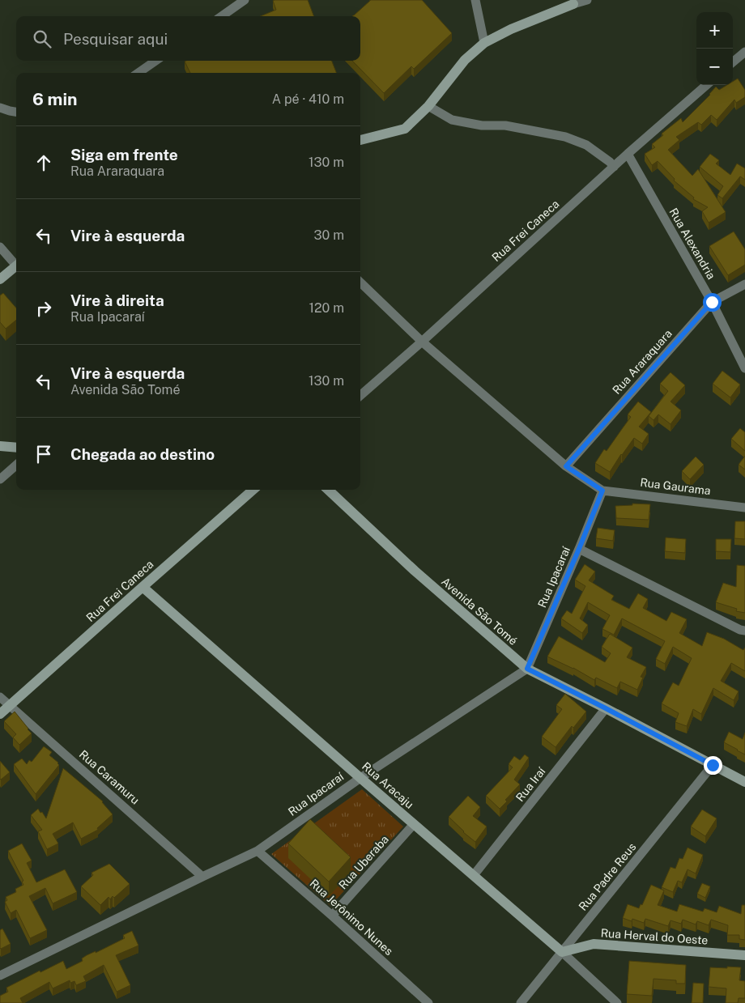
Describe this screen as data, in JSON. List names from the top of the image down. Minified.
{"streets":{"street":["Rua Frei Caneca","Rua Alexandria","Rua Araraquara","Rua Gaurama","Rua Ipacaraí","Avenida São Tomé","Rua Caramuru","Rua Iraí","Rua Aracaju","Rua Uberaba","Rua Padre Reus","Rua Jerônimo Nunes","Rua Herval do Oeste"]},"crossings":[["Rua Frei Caneca","Rua Alexandria"],["Rua Frei Caneca","Rua Caramuru"],["Rua Frei Caneca","Rua Aracaju"],["Rua Alexandria","Rua Araraquara"],["Rua Gaurama","Rua Ipacaraí"],["Rua Ipacaraí","Avenida São Tomé"],["Rua Ipacaraí","Rua Caramuru"],["Rua Ipacaraí","Rua Aracaju"],["Rua Ipacaraí","Rua Jerônimo Nunes"],["Avenida São Tomé","Rua Iraí"],["Avenida São Tomé","Rua Padre Reus"],["Rua Iraí","Rua Aracaju"],["Rua Aracaju","Rua Uberaba"],["Rua Aracaju","Rua Padre Reus"],["Rua Aracaju","Rua Herval do Oeste"],["Rua Uberaba","Rua Jerônimo Nunes"],["Rua Padre Reus","Rua Herval do Oeste"]],"page":{"map_buttons":["+","−"],"search":"Pesquisar aqui","heading":["6 min","A pé · 410 m"],"list":[["Siga em frente","Rua Araraquara","130 m"],["Vire à esquerda","30 m"],["Vire à direita","Rua Ipacaraí","120 m"],["Vire à esquerda","Avenida São Tomé","130 m"],"Chegada ao destino"]}}
